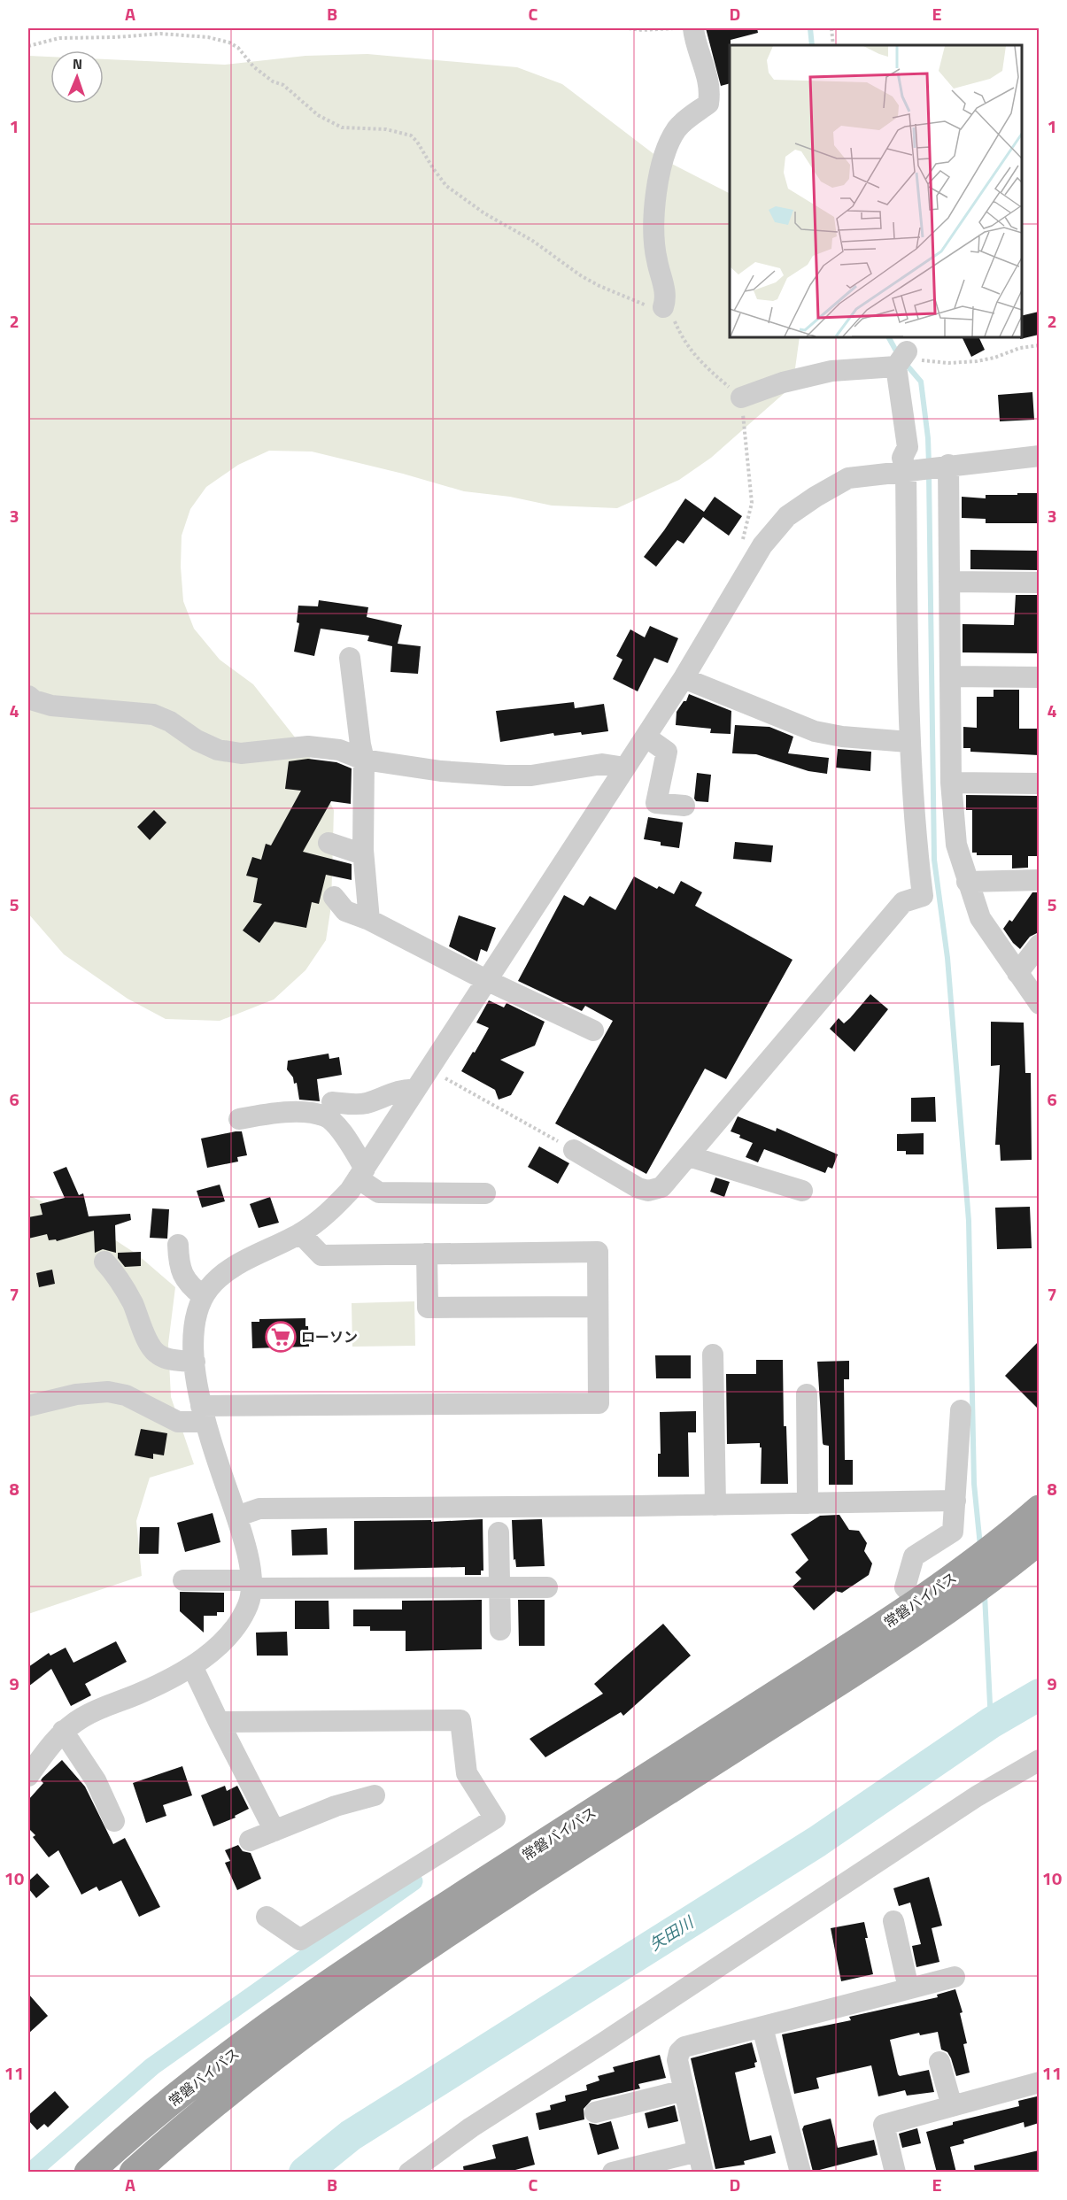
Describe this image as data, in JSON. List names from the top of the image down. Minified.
{"streets":{"highway":["常磐バイパス"]},"water":["矢田川"],"places":{"supermarket":["ローソン"]},"north":"top","grid":{"columns":["A","B","C","D","E"],"rows":["1","2","3","4","5","6","7","8","9","10","11"]}}
